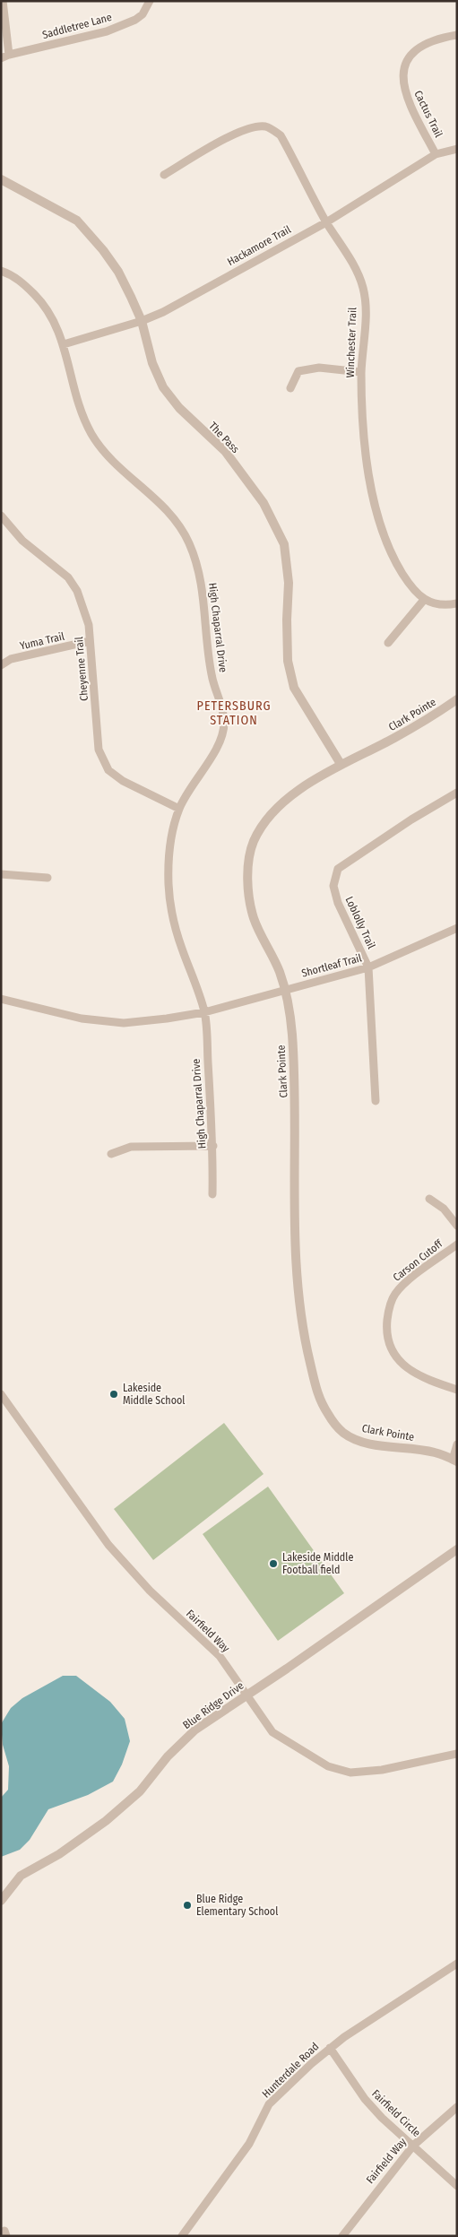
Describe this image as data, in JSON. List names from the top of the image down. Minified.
{"streets":{"street":["Saddletree Lane","Cactus Trail","Hackamore Trail","Winchester Trail","The Pass","High Chaparral Drive","Yuma Trail","Cheyenne Trail","Clark Pointe","Loblolly Trail","Shortleaf Trail","Carson Cutoff","Fairfield Way","Blue Ridge Drive","Hunterdale Road","Fairfield Circle"]},"crossings":[["Cactus Trail","Hackamore Trail"],["Hackamore Trail","Winchester Trail"],["Hackamore Trail","The Pass"],["Hackamore Trail","High Chaparral Drive"],["The Pass","Clark Pointe"],["High Chaparral Drive","Cheyenne Trail"],["Yuma Trail","Cheyenne Trail"],["Clark Pointe","Shortleaf Trail"],["Loblolly Trail","Shortleaf Trail"],["Fairfield Way","Blue Ridge Drive"],["Fairfield Way","Fairfield Circle"],["Hunterdale Road","Fairfield Circle"]],"districts":["PETERSBURG STATION"],"places":["Lakeside Middle School","Lakeside Middle Football field","Blue Ridge Elementary School"]}
